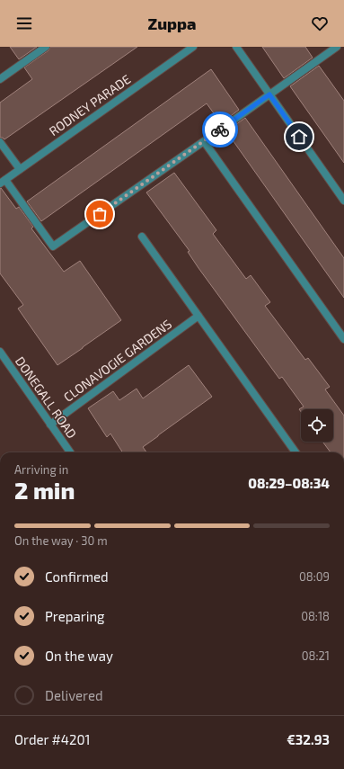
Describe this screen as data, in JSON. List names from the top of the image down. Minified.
{"streets":{"street":["RODNEY PARADE","CLONAVOGIE GARDENS","DONEGALL ROAD"]},"crossings":[["CLONAVOGIE GARDENS","DONEGALL ROAD"]],"page":{"header":"Zuppa","heading":["2 min","Arriving in","08:29–08:34"],"panel":["Order #4201","€32.93"],"bar":"On the way · 30 m","list":[["Confirmed","08:09"],["Preparing","08:18"],["On the way","08:21"],"Delivered"]}}
